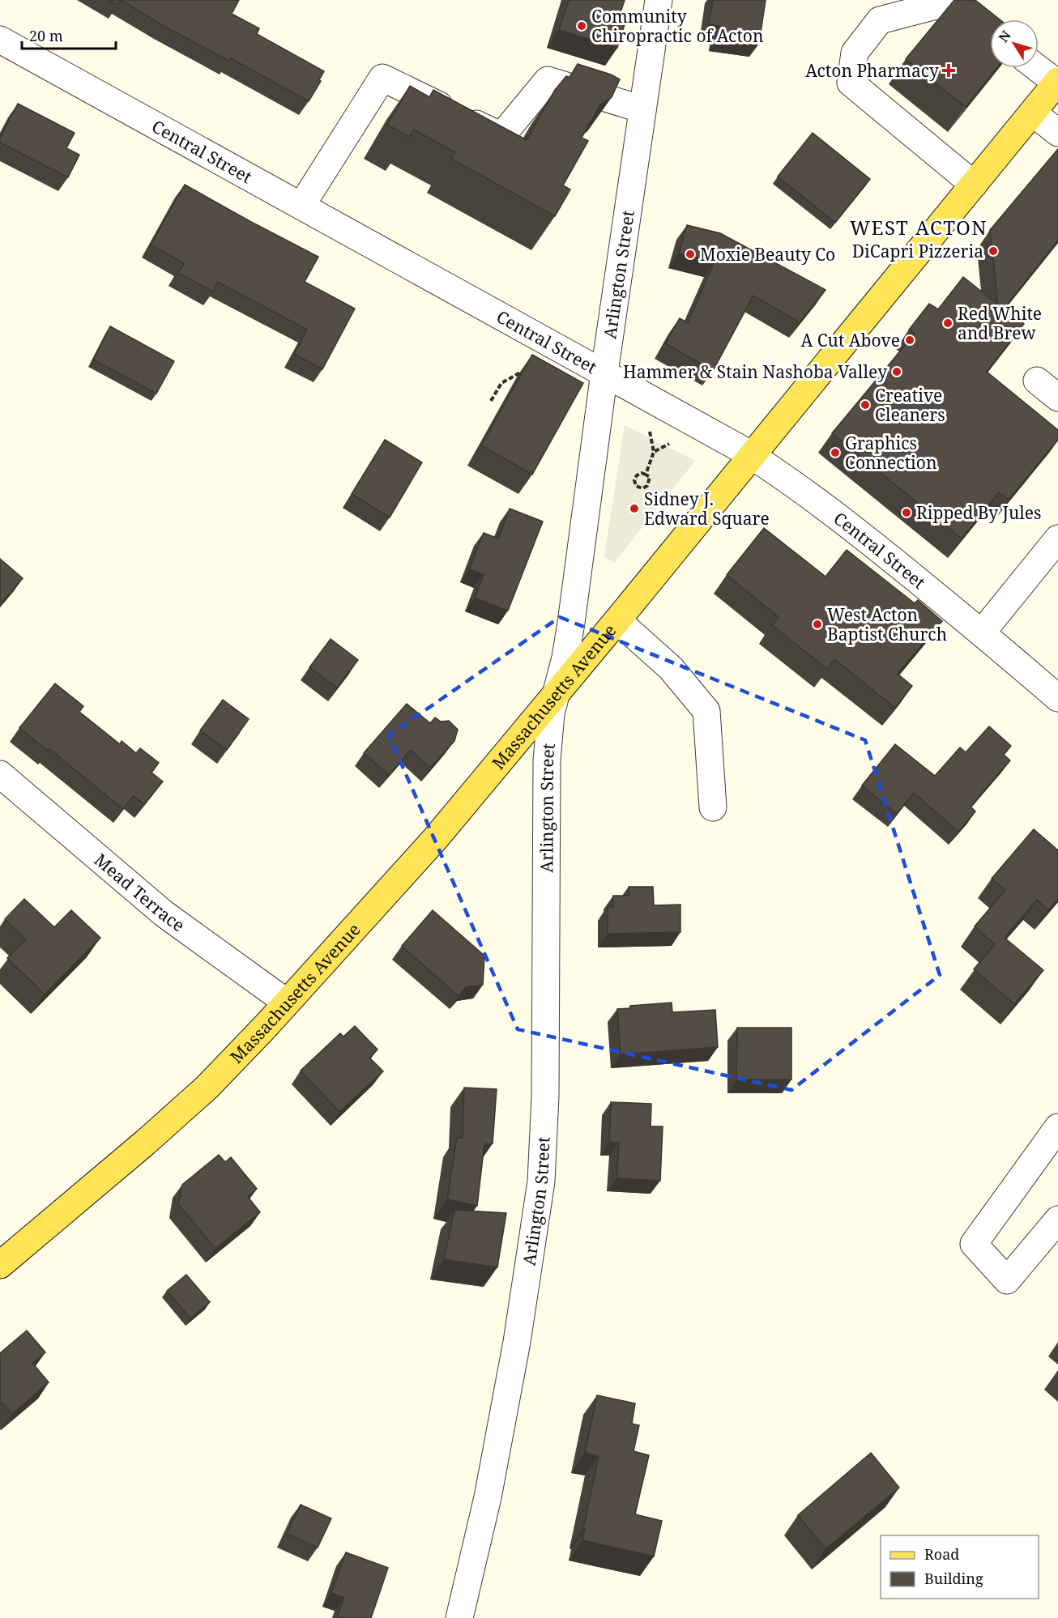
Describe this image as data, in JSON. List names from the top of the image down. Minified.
{"streets":{"main road":["Massachusetts Avenue"],"street":["Central Street","Arlington Street","Mead Terrace"]},"crossings":[["Central Street","Arlington Street"],["Central Street","Massachusetts Avenue"],["Arlington Street","Massachusetts Avenue"],["Massachusetts Avenue","Mead Terrace"]],"districts":["WEST ACTON"],"places":{"other":["Community Chiropractic of Acton","DiCapri Pizzeria","Moxie Beauty Co","Red White and Brew","A Cut Above","Hammer & Stain Nashoba Valley","Creative Cleaners","Graphics Connection","Sidney J. Edward Square","Ripped By Jules","West Acton Baptist Church"],"health":["Acton Pharmacy"]},"legend":["Road","Building"],"scale_bar":"20 m","north":"top left"}
